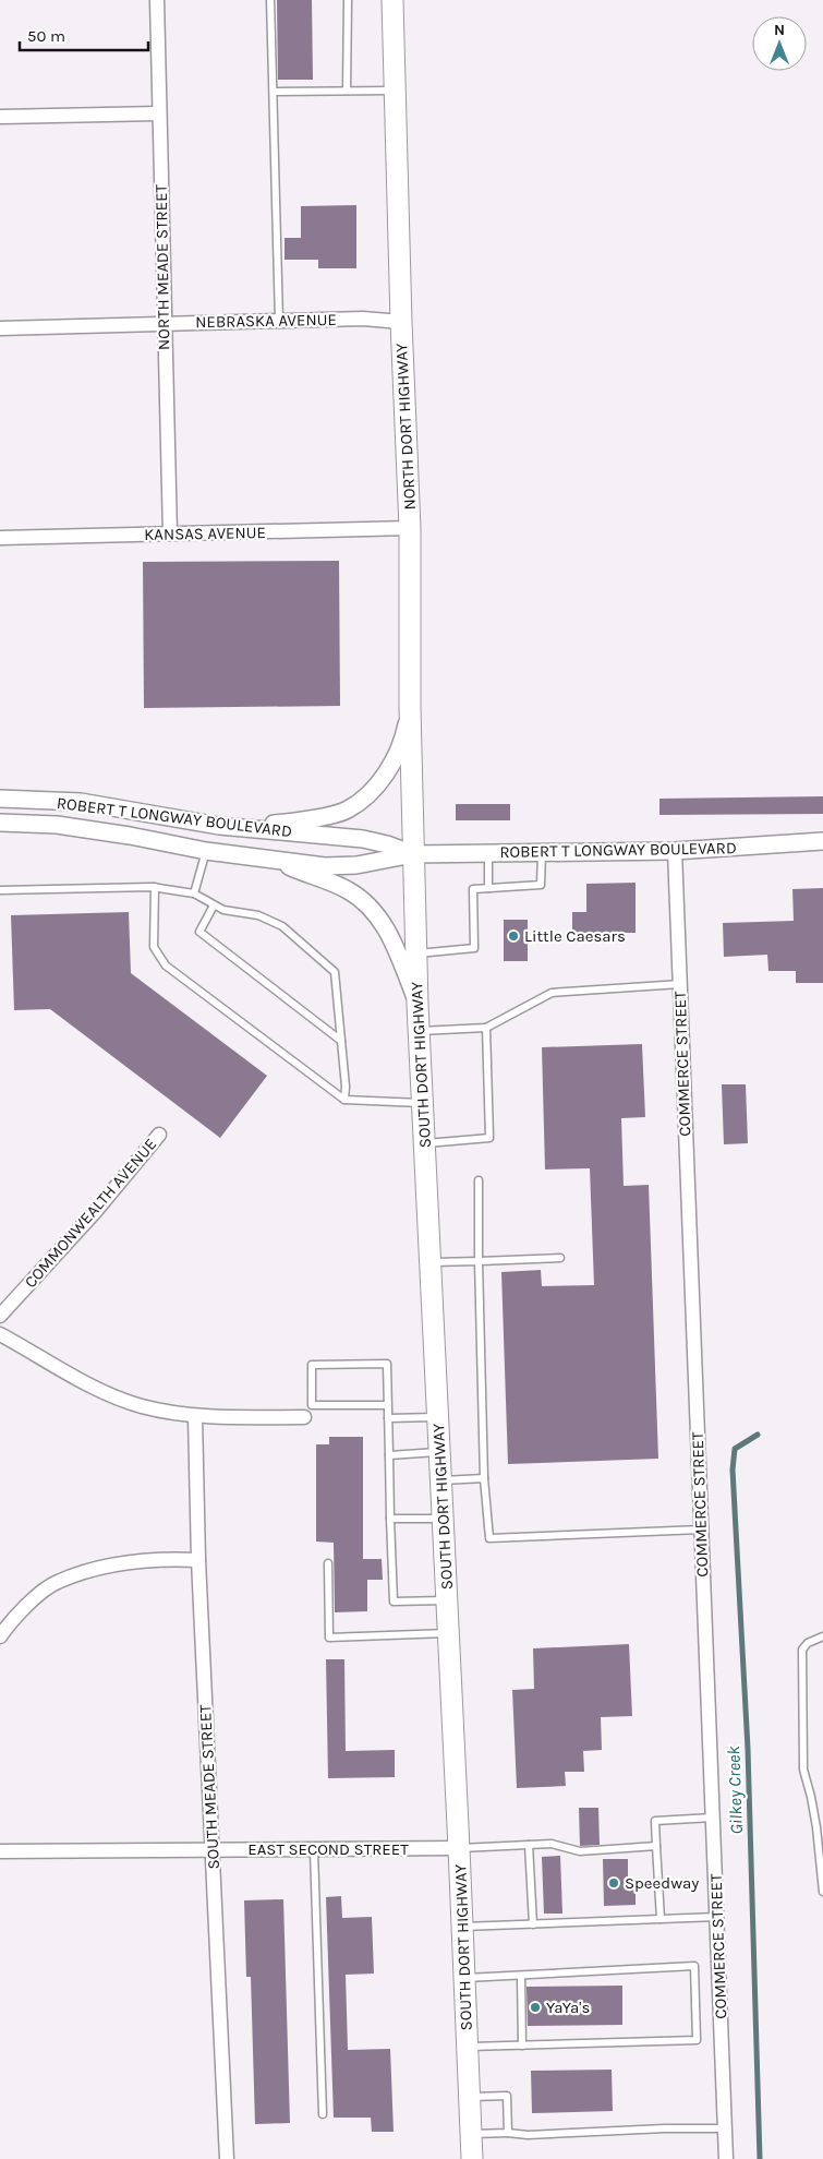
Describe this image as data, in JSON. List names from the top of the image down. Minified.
{"streets":{"main road":["NORTH DORT HIGHWAY","SOUTH DORT HIGHWAY"],"street":["NORTH MEADE STREET","NEBRASKA AVENUE","KANSAS AVENUE","ROBERT T LONGWAY BOULEVARD","COMMERCE STREET","COMMONWEALTH AVENUE","SOUTH MEADE STREET","EAST SECOND STREET"]},"crossings":[["NORTH MEADE STREET","NEBRASKA AVENUE"],["NORTH MEADE STREET","KANSAS AVENUE"],["NEBRASKA AVENUE","NORTH DORT HIGHWAY"],["NORTH DORT HIGHWAY","KANSAS AVENUE"],["NORTH DORT HIGHWAY","ROBERT T LONGWAY BOULEVARD"],["NORTH DORT HIGHWAY","SOUTH DORT HIGHWAY"],["ROBERT T LONGWAY BOULEVARD","COMMERCE STREET"],["ROBERT T LONGWAY BOULEVARD","SOUTH DORT HIGHWAY"],["SOUTH DORT HIGHWAY","EAST SECOND STREET"],["SOUTH MEADE STREET","EAST SECOND STREET"]],"water":["Gilkey Creek"],"places":["Little Caesars","Speedway","YaYa's"],"scale_bar":"50 m","north":"top"}
